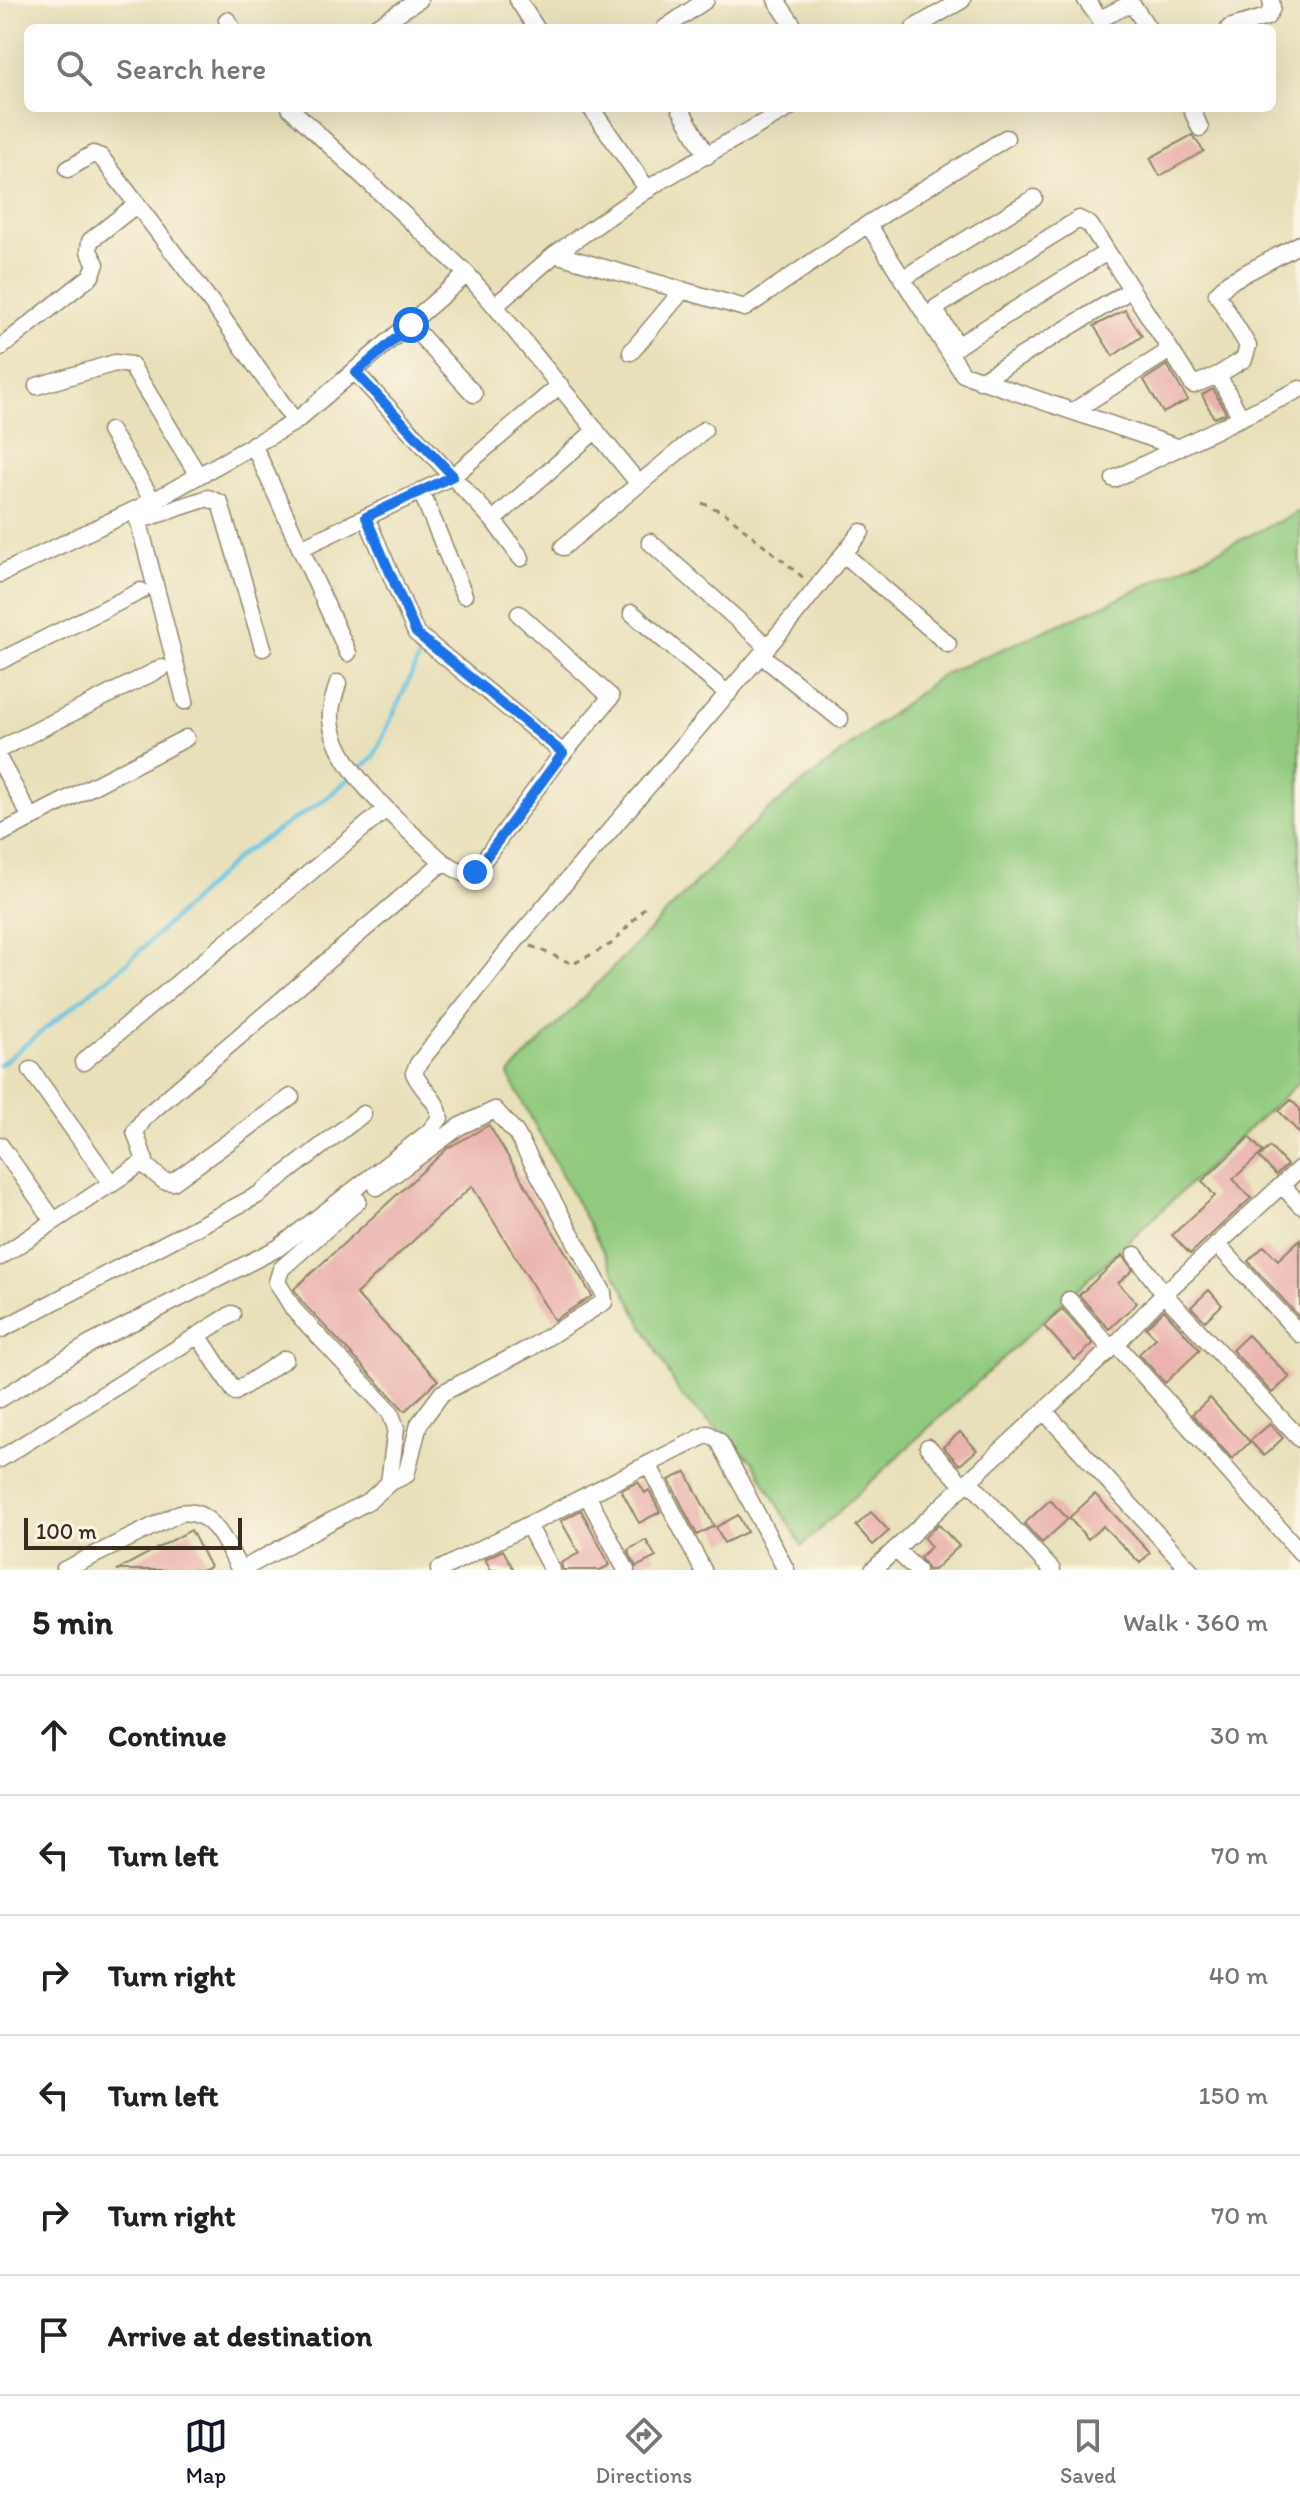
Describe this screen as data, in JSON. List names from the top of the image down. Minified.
{"scale_bar":"100 m","page":{"search":"Search here","scale":"100 m","heading":["5 min","Walk · 360 m"],"list":[["Continue","30 m"],["Turn left","70 m"],["Turn right","40 m"],["Turn left","150 m"],["Turn right","70 m"],"Arrive at destination"],"nav":["Map","Directions","Saved"]}}
